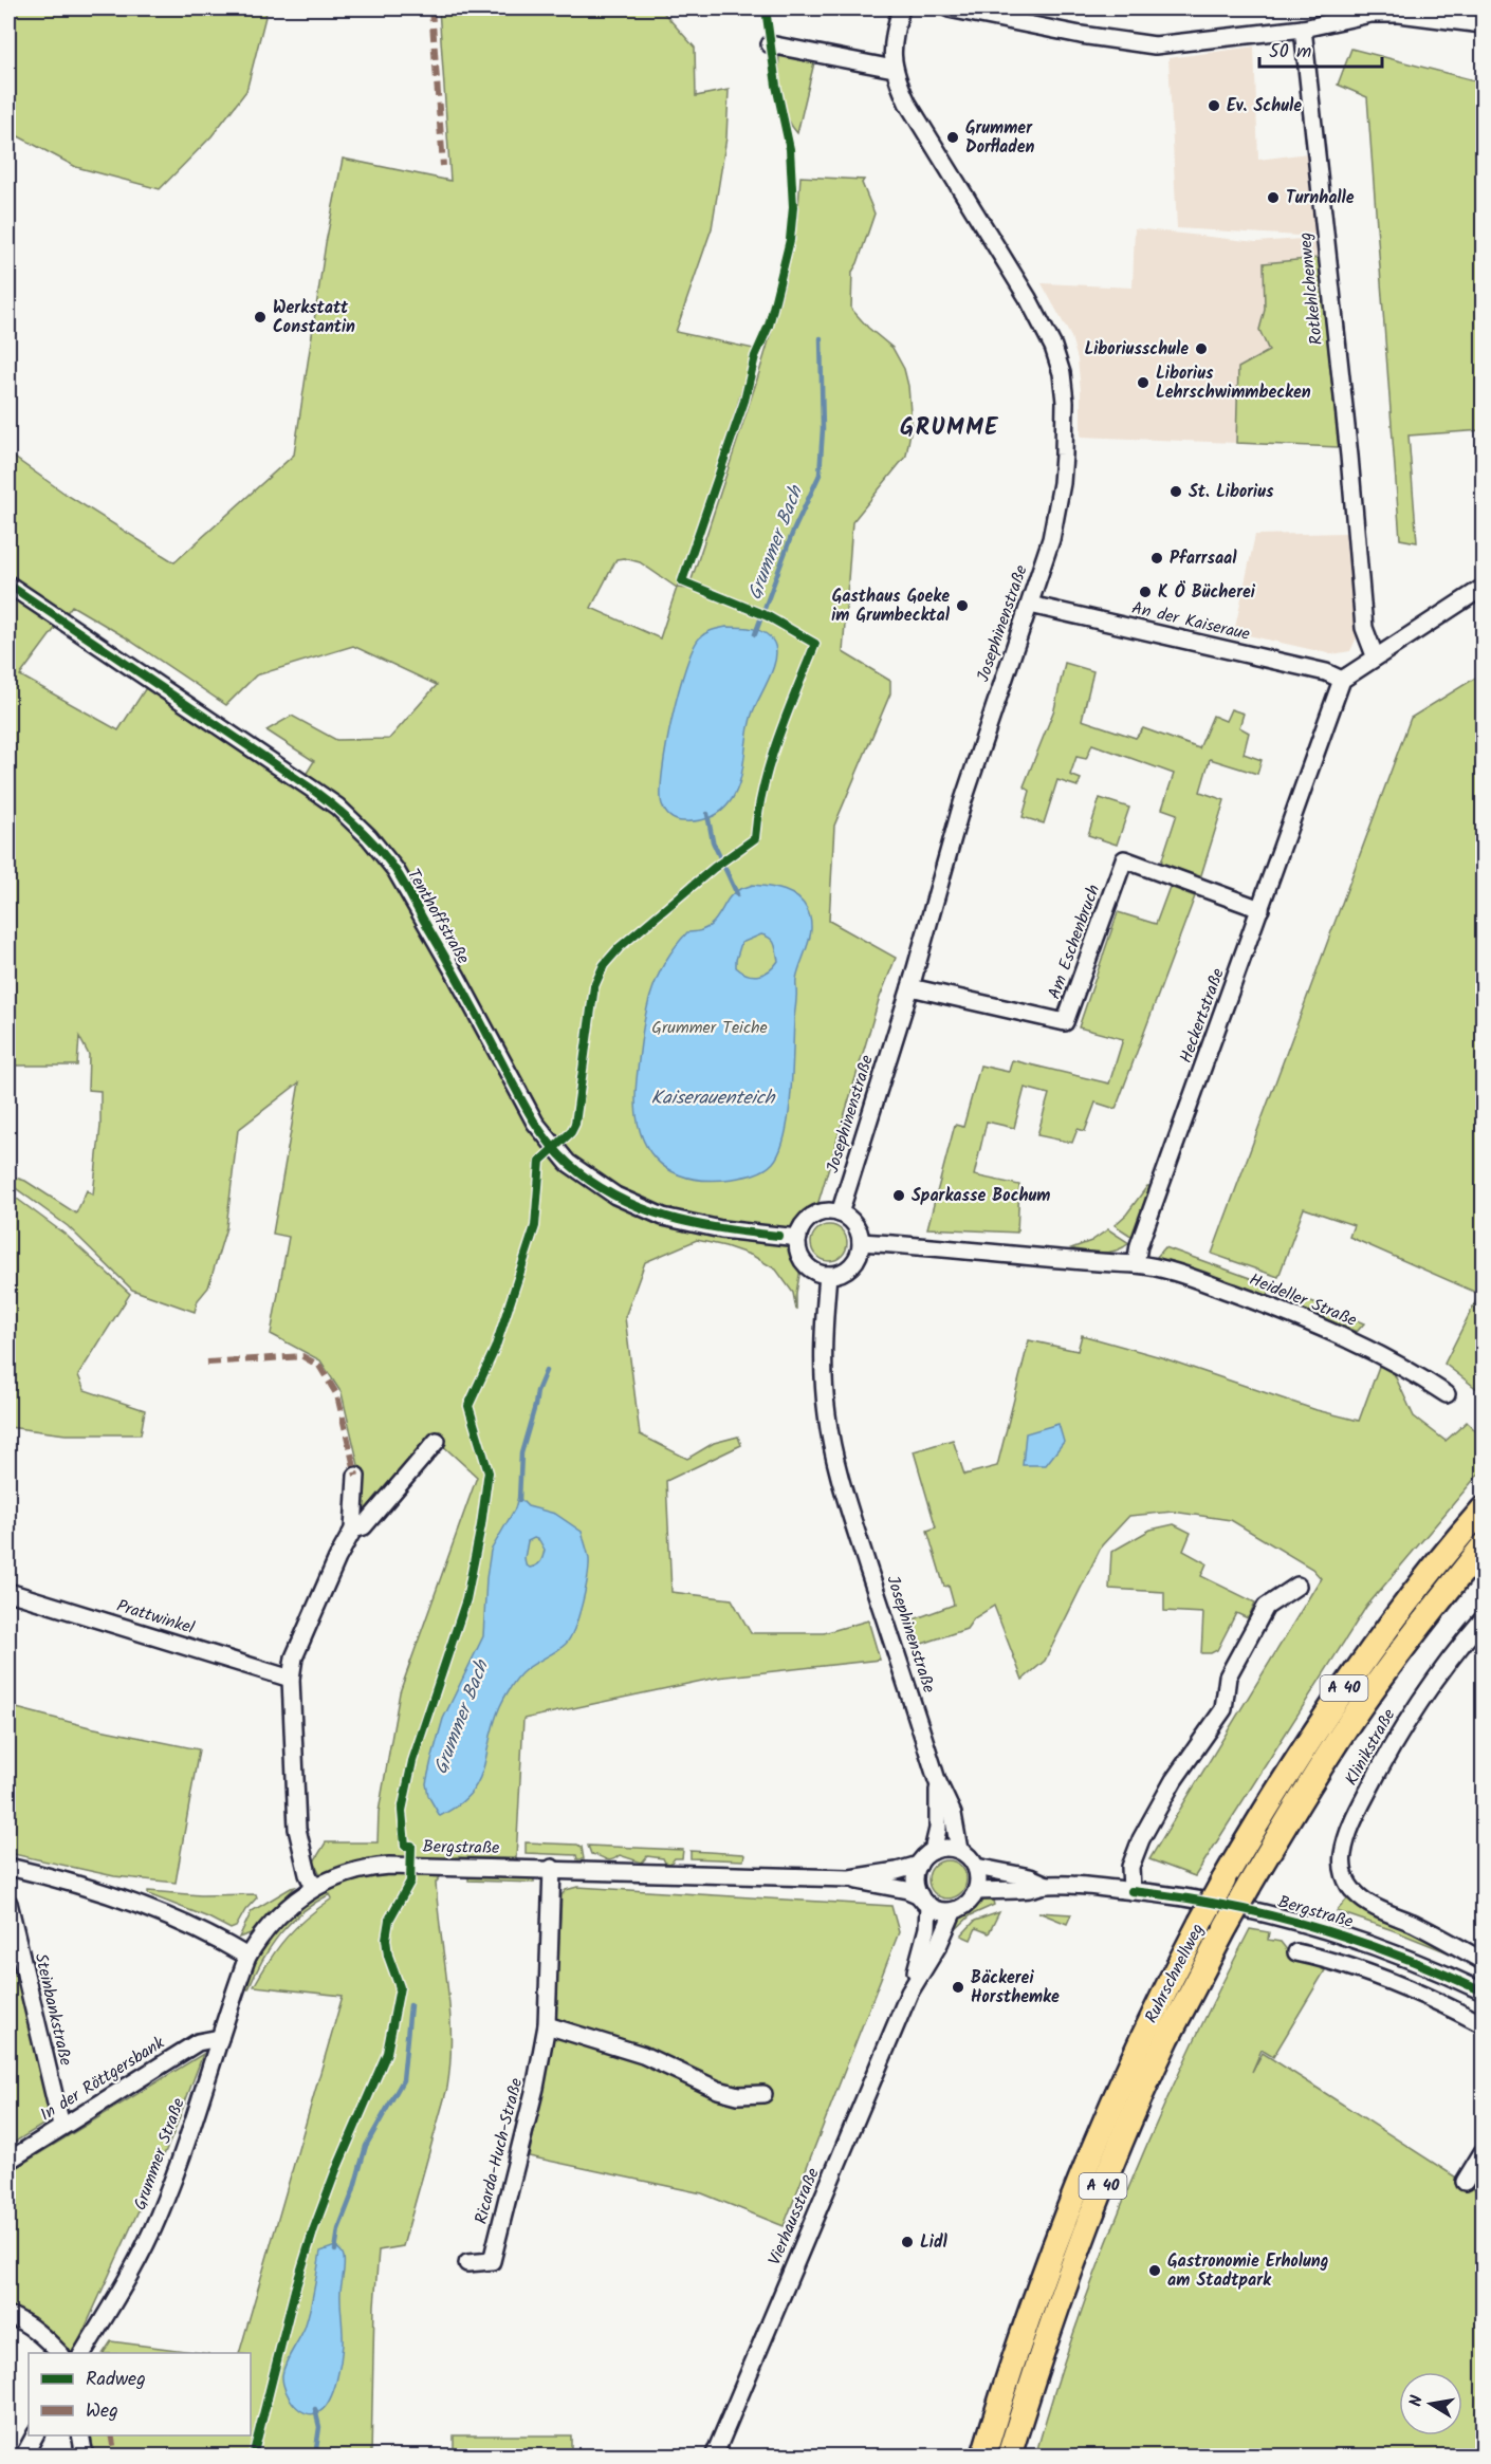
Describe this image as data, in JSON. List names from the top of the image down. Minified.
{"streets":{"highway":["A 40","Ruhrschnellweg"],"street":["Rotkehlchenweg","An der Kaiseraue","Josephinenstraße","Tenthoffstraße","Am Eschenbruch","Heckertstraße","Heideller Straße","Prattwinkel","Klinikstraße","Bergstraße","Steinbankstraße","In der Röttgersbank","Ricarda-Huch-Straße","Grummer Straße","Vierhausstraße"]},"crossings":[["An der Kaiseraue","Josephinenstraße"],["An der Kaiseraue","Heckertstraße"],["Josephinenstraße","Tenthoffstraße"],["Josephinenstraße","Am Eschenbruch"],["Josephinenstraße","Bergstraße"],["Josephinenstraße","Vierhausstraße"],["Am Eschenbruch","Heckertstraße"],["Heckertstraße","Heideller Straße"],["Klinikstraße","Bergstraße"],["Bergstraße","Ricarda-Huch-Straße"],["Bergstraße","Grummer Straße"],["Bergstraße","Vierhausstraße"],["Steinbankstraße","In der Röttgersbank"],["In der Röttgersbank","Grummer Straße"]],"districts":["GRUMME"],"water":["Grummer Bach","Kaiserauenteich"],"parks":["Grummer Teiche"],"places":["Ev. Schule","Grummer Dorfladen","Turnhalle","Werkstatt Constantin","Liboriusschule","Liborius Lehrschwimmbecken","St. Liborius","Pfarrsaal","K Ö Bücherei","Gasthaus Goeke im Grumbecktal","Sparkasse Bochum","Bäckerei Horsthemke","Lidl","Gastronomie Erholung am Stadtpark"],"legend":["Radweg","Weg"],"scale_bar":"50 m","north":"left"}
